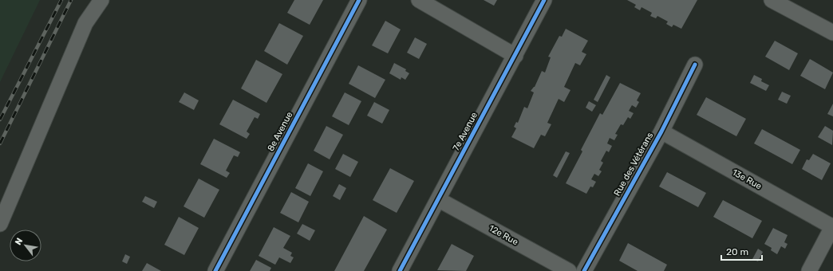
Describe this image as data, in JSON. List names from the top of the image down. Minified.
{"streets":{"street":["8e Avenue","7e Avenue","Rue des Vétérans","13e Rue","12e Rue"]},"crossings":[["7e Avenue","12e Rue"],["Rue des Vétérans","13e Rue"]],"scale_bar":"20 m","north":"top left"}
